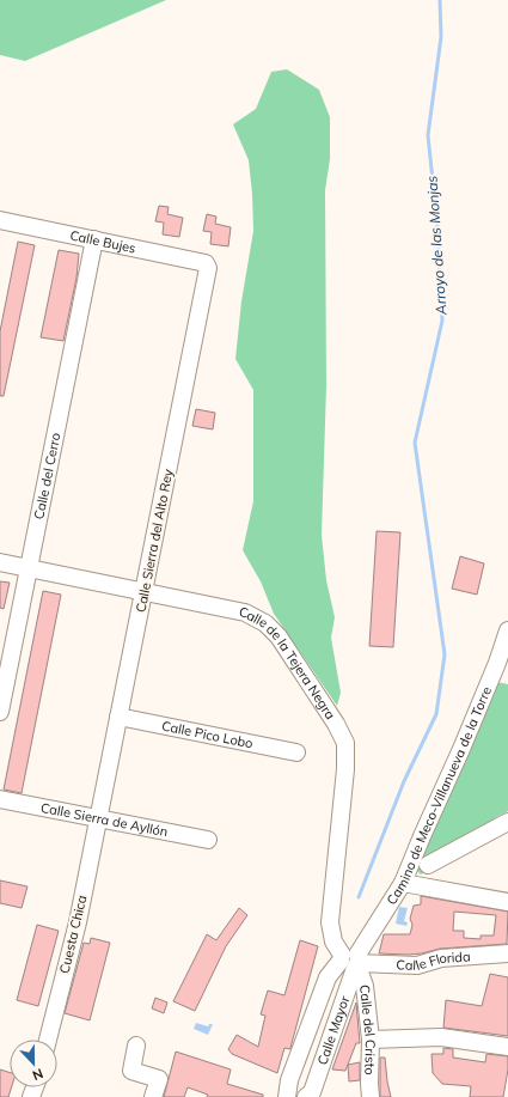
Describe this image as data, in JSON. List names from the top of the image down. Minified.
{"streets":{"street":["Calle Bujes","Calle del Cerro","Calle Sierra del Alto Rey","Calle de la Tejera Negra","Calle Pico Lobo","Camino de Meco-Villanueva de la Torre","Calle Sierra de Ayllón","Cuesta Chica","Calle Florida","Calle Mayor","Calle del Cristo"]},"crossings":[["Calle Bujes","Calle del Cerro"],["Calle Bujes","Calle Sierra del Alto Rey"],["Calle del Cerro","Calle de la Tejera Negra"],["Calle Sierra del Alto Rey","Calle de la Tejera Negra"],["Calle Sierra del Alto Rey","Calle Pico Lobo"],["Calle Sierra del Alto Rey","Calle Sierra de Ayllón"],["Calle Sierra del Alto Rey","Cuesta Chica"],["Calle de la Tejera Negra","Camino de Meco-Villanueva de la Torre"],["Calle de la Tejera Negra","Calle Florida"],["Calle de la Tejera Negra","Calle Mayor"],["Calle de la Tejera Negra","Calle del Cristo"],["Camino de Meco-Villanueva de la Torre","Calle Florida"],["Camino de Meco-Villanueva de la Torre","Calle Mayor"],["Camino de Meco-Villanueva de la Torre","Calle del Cristo"],["Calle Sierra de Ayllón","Cuesta Chica"],["Calle Florida","Calle Mayor"],["Calle Florida","Calle del Cristo"],["Calle Mayor","Calle del Cristo"]],"water":["Arroyo de las Monjas"],"north":"bottom"}
